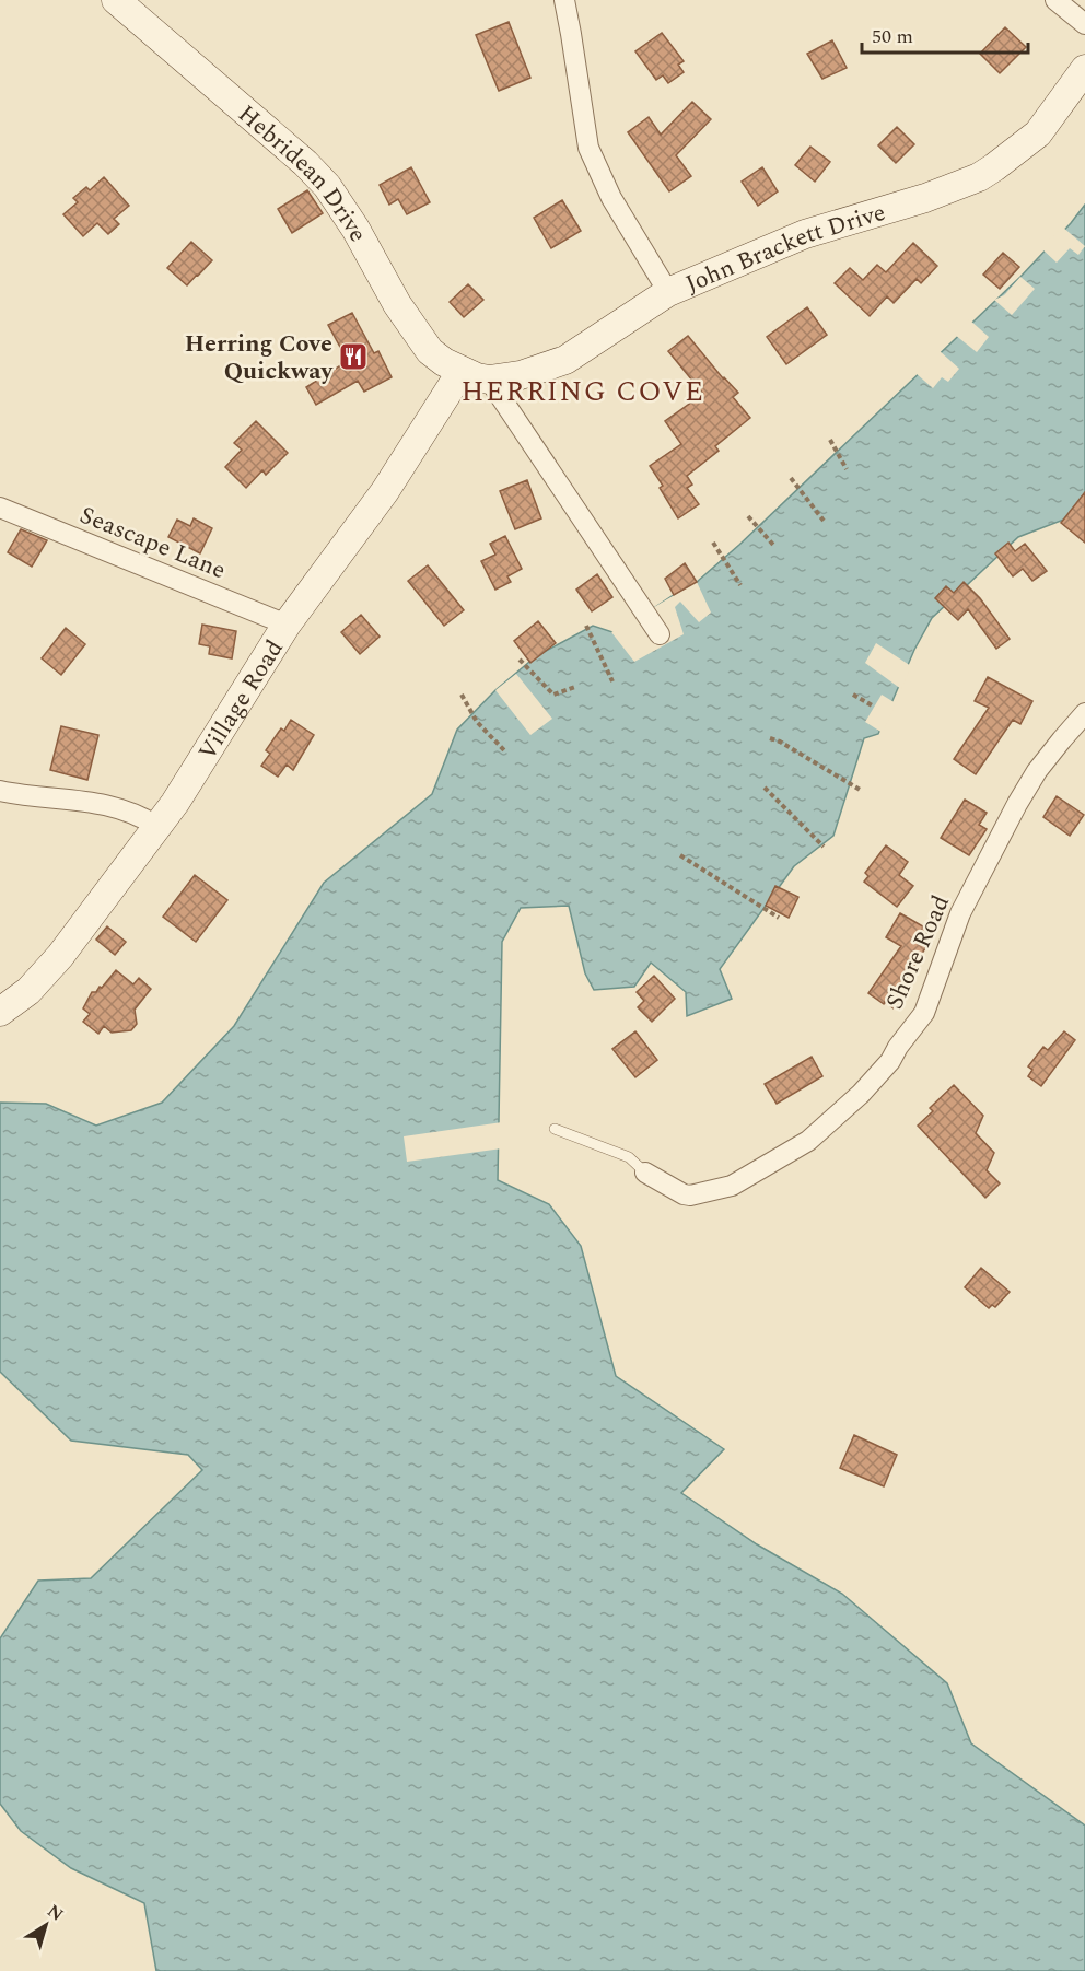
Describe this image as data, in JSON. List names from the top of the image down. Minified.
{"streets":{"main road":["Hebridean Drive","John Brackett Drive","Village Road"],"street":["Seascape Lane","Shore Road"]},"crossings":[["Hebridean Drive","John Brackett Drive"],["Hebridean Drive","Village Road"],["John Brackett Drive","Village Road"],["Seascape Lane","Village Road"]],"districts":["HERRING COVE"],"places":{"restaurant":["Herring Cove Quickway"]},"scale_bar":"50 m","north":"top right"}
